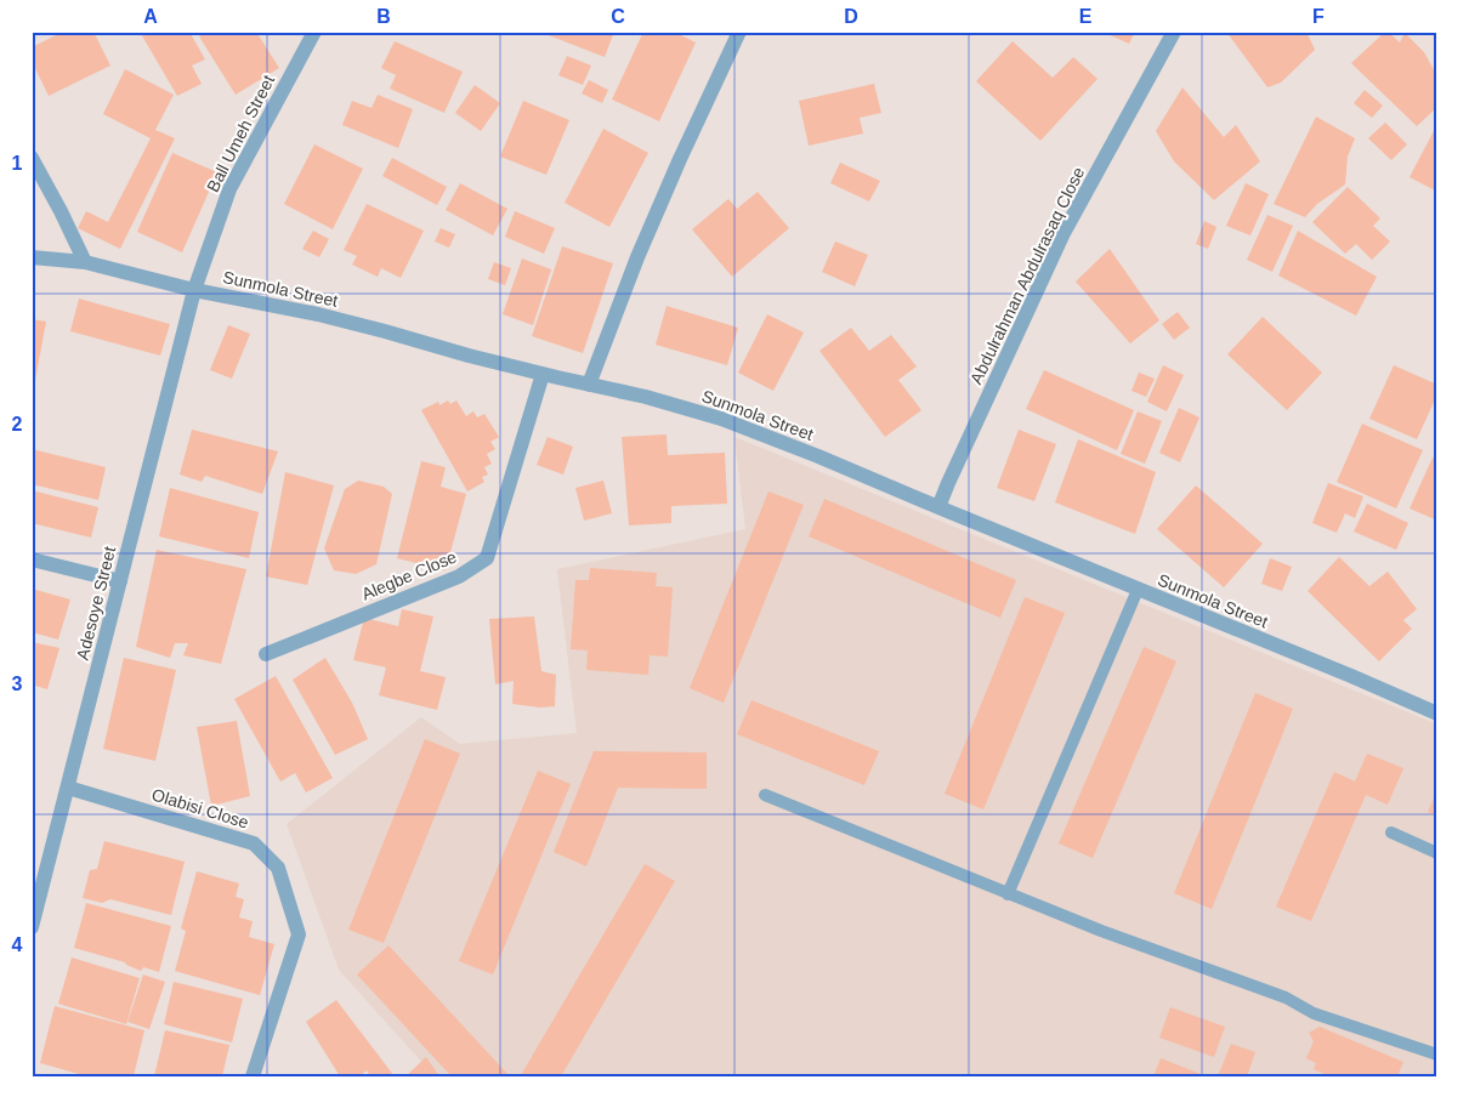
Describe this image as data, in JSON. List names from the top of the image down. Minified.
{"streets":{"street":["Ball Umeh Street","Abdulrahman Abdulrasaq Close","Sunmola Street","Alegbe Close","Adesoye Street","Olabisi Close"]},"crossings":[["Ball Umeh Street","Sunmola Street"],["Ball Umeh Street","Adesoye Street"],["Abdulrahman Abdulrasaq Close","Sunmola Street"],["Sunmola Street","Alegbe Close"],["Sunmola Street","Adesoye Street"],["Adesoye Street","Olabisi Close"]],"grid":{"columns":["A","B","C","D","E","F"],"rows":["1","2","3","4"]}}
